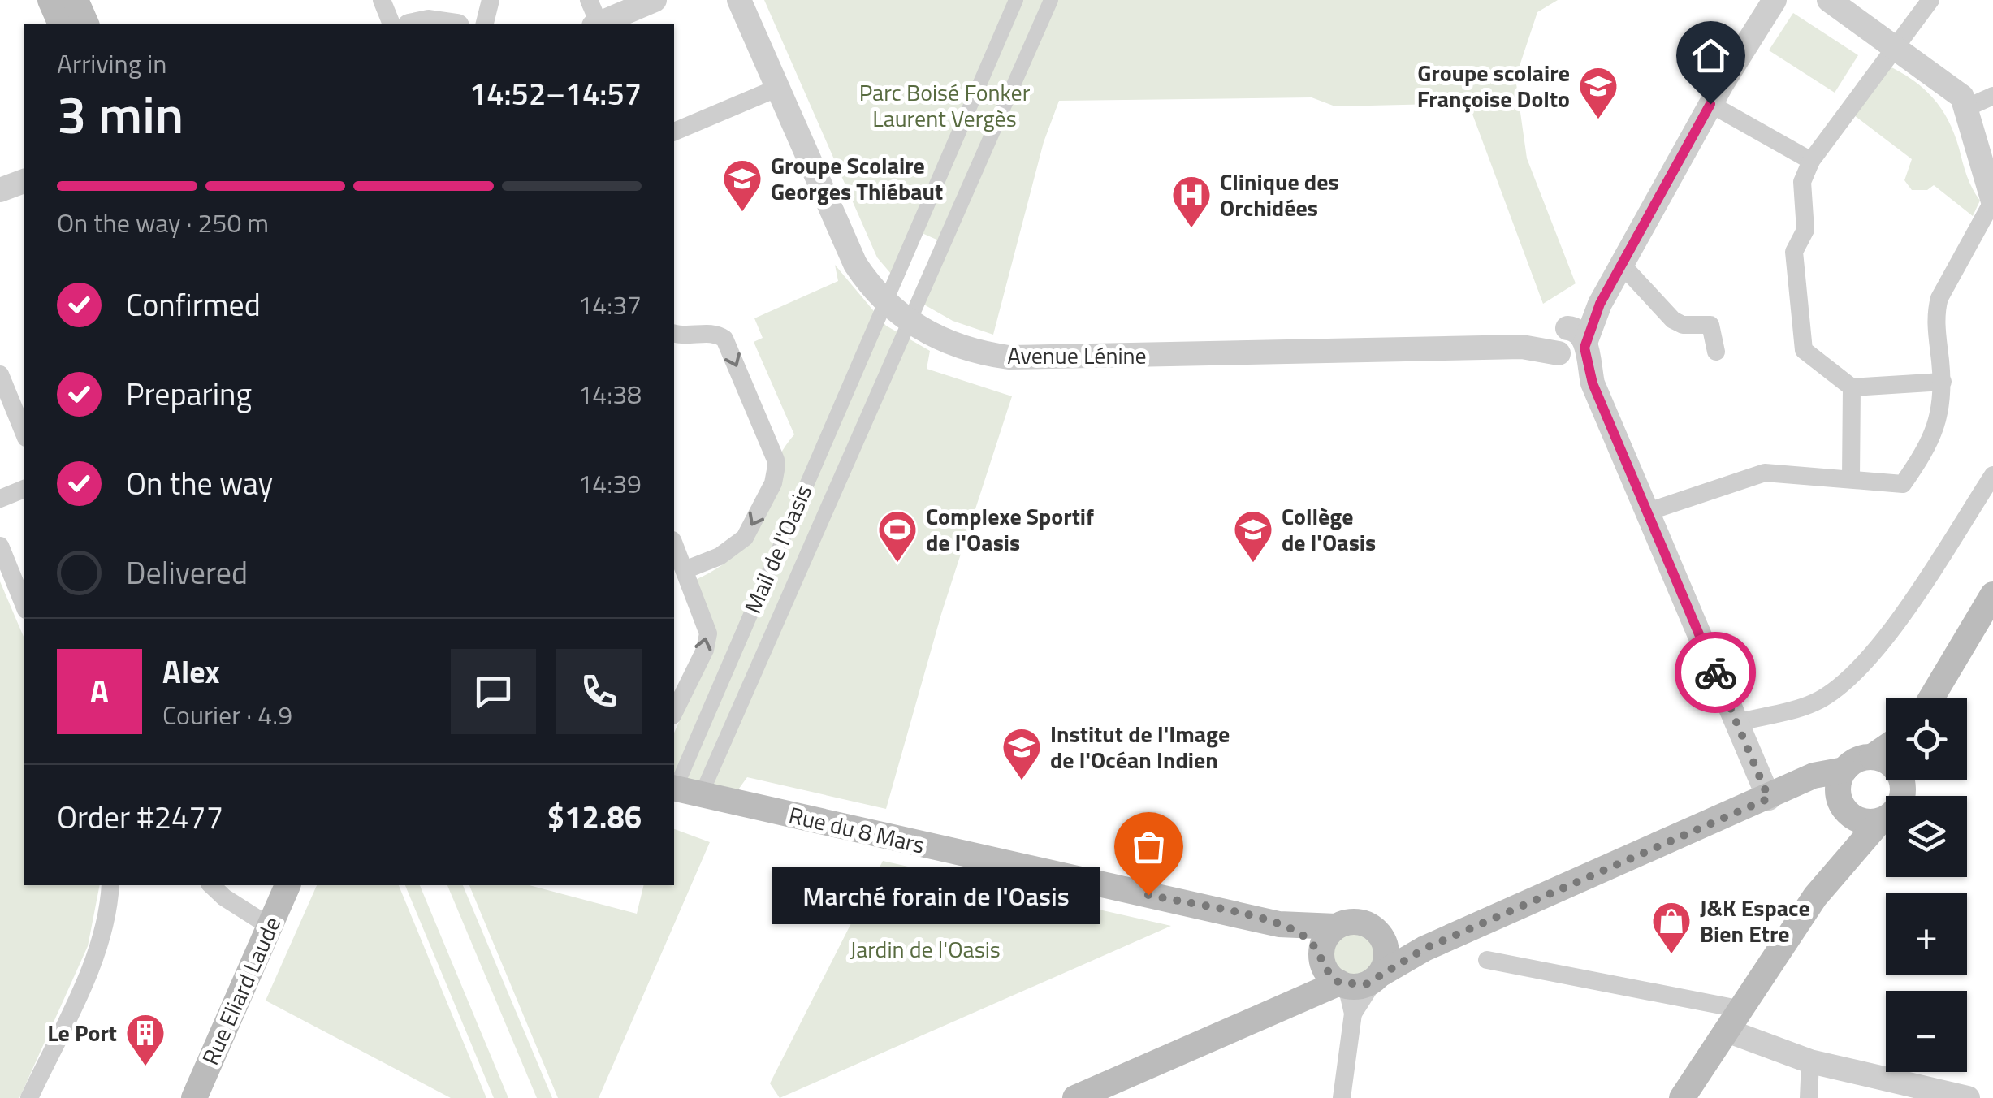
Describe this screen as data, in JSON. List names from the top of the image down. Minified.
{"streets":{"main road":["Rue du 8 Mars","Rue Eliard Laude"],"street":["Avenue Lénine","Mail de l'Oasis"]},"crossings":[["Avenue Lénine","Mail de l'Oasis"],["Mail de l'Oasis","Rue du 8 Mars"]],"parks":["Parc Boisé Fonker Laurent Vergès","Jardin de l'Oasis"],"places":{"school or university":["Groupe scolaire Françoise Dolto","Groupe Scolaire Georges Thiébaut","Collège de l'Oasis","Institut de l'Image de l'Océan Indien"],"hospital":["Clinique des Orchidées"],"sports":["Complexe Sportif de l'Oasis"],"other":["Marché forain de l'Oasis"],"shop":["J&K Espace Bien Etre"],"building":["Le Port"]},"page":{"heading":["3 min","Arriving in","14:52–14:57"],"panel":["Alex","Courier · 4.9","Order #2477","$12.86"],"bar":"On the way · 250 m","list":[["Confirmed","14:37"],["Preparing","14:38"],["On the way","14:39"],"Delivered"],"round":"A","map_buttons":["+","−"],"bubble":"Marché forain de l'Oasis"}}
